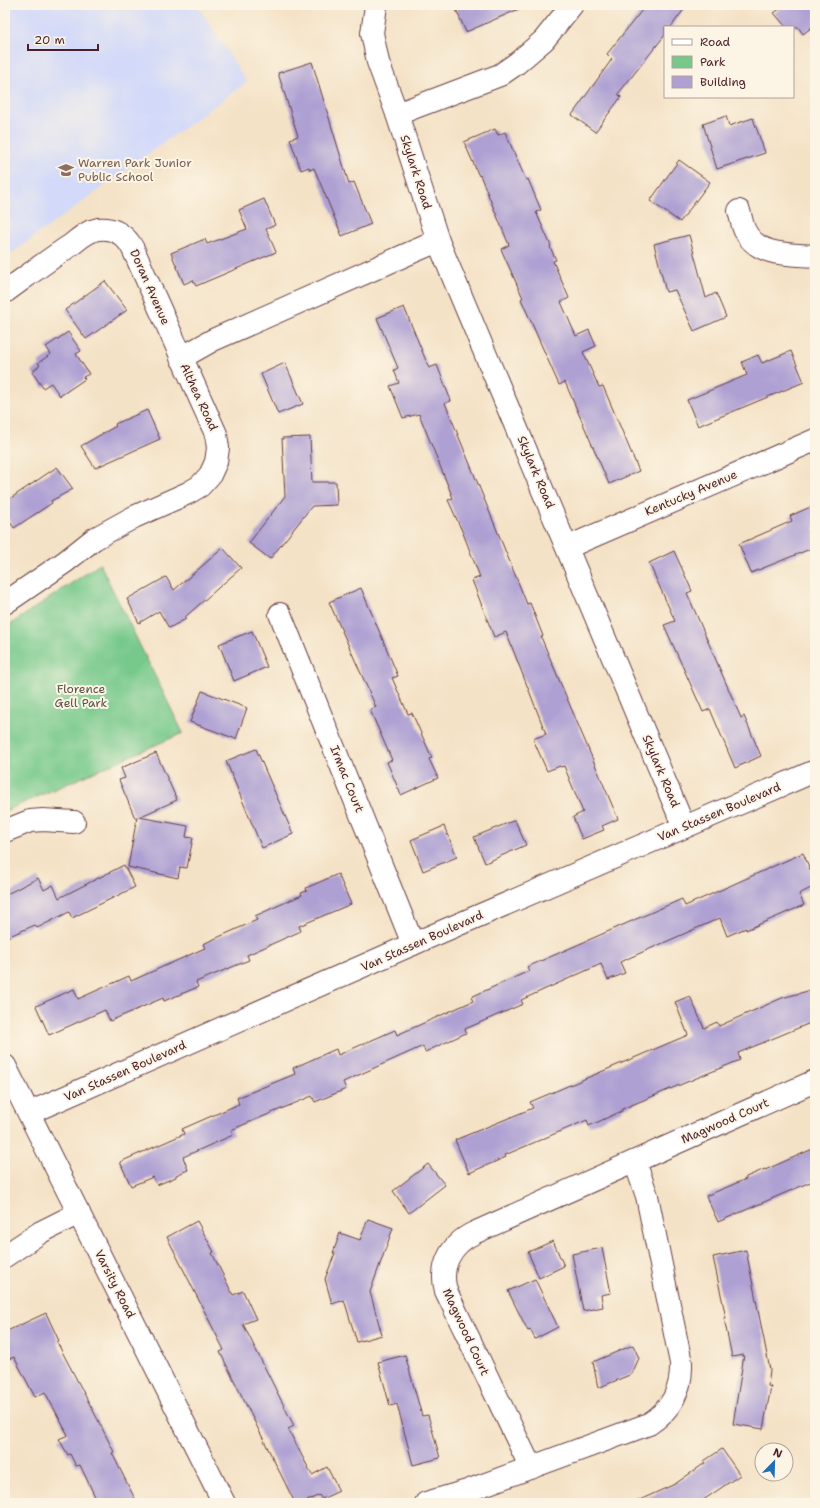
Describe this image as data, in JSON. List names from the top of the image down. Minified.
{"streets":{"street":["Skylark Road","Doran Avenue","Althea Road","Kentucky Avenue","Irmac Court","Van Stassen Boulevard","Magwood Court","Varsity Road"]},"crossings":[["Skylark Road","Althea Road"],["Skylark Road","Kentucky Avenue"],["Skylark Road","Van Stassen Boulevard"],["Doran Avenue","Althea Road"],["Irmac Court","Van Stassen Boulevard"],["Van Stassen Boulevard","Varsity Road"]],"parks":["Florence Gell Park"],"places":{"school or university":["Warren Park Junior Public School"]},"legend":["Road","Park","Building"],"scale_bar":"20 m","north":"top right"}
